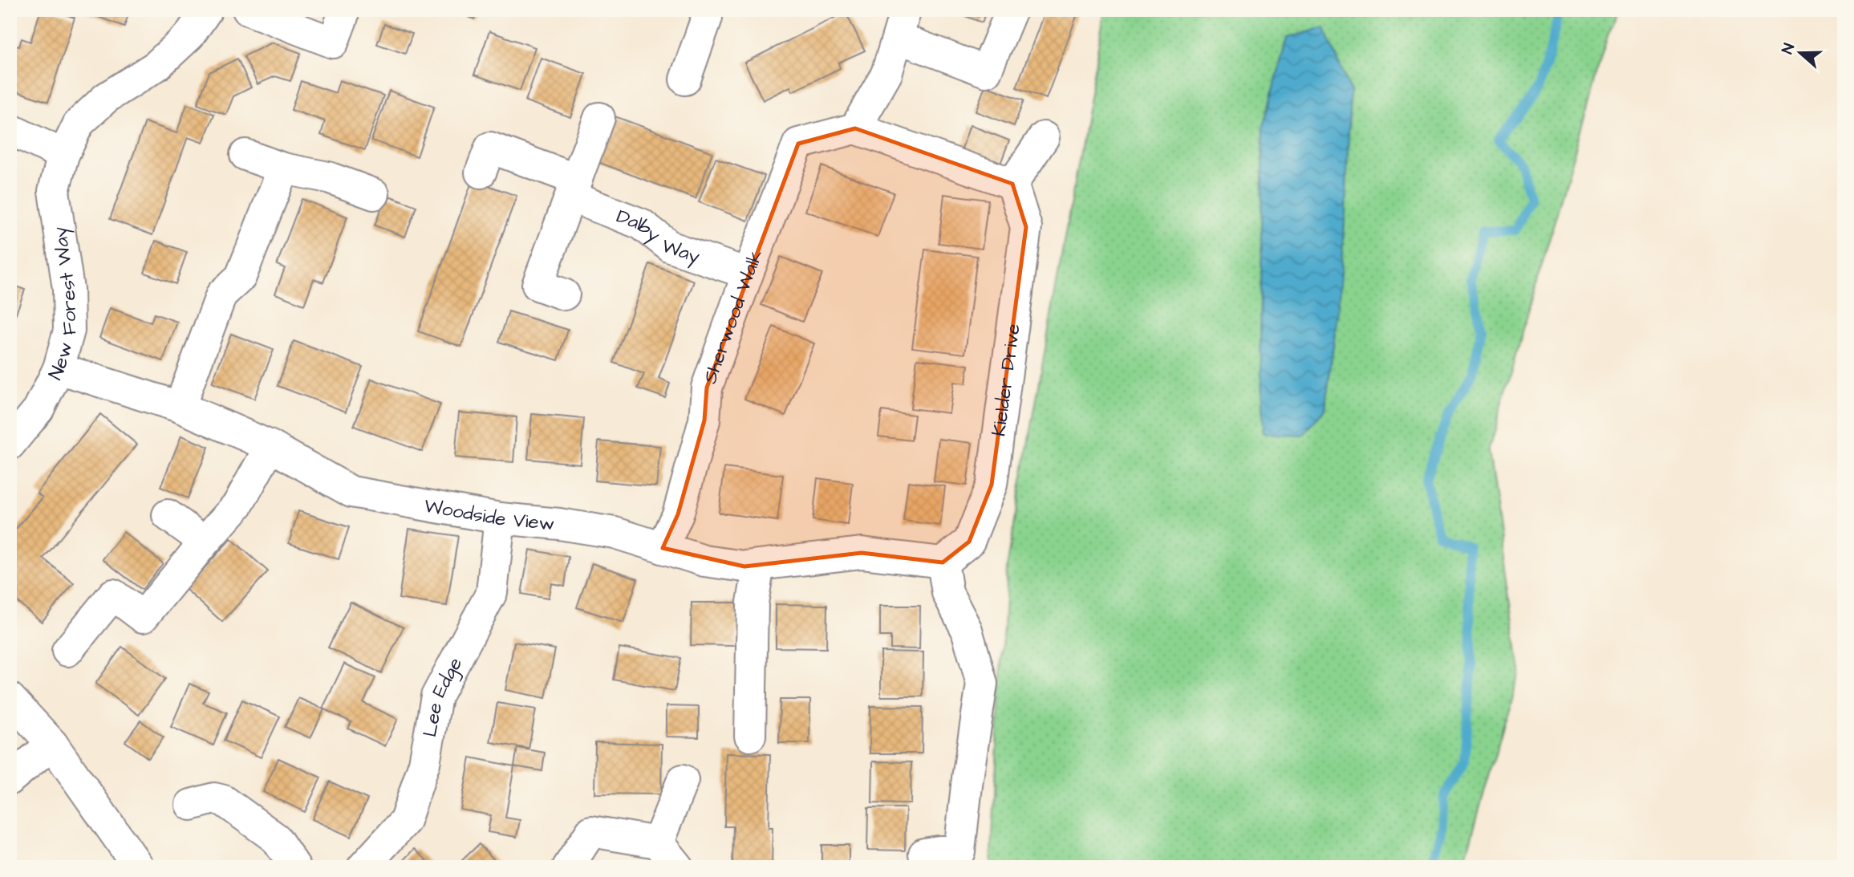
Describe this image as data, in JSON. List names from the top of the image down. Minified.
{"streets":{"street":["Dalby Way","New Forest Way","Sherwood Walk","Kielder Drive","Woodside View","Lee Edge"]},"crossings":[["Dalby Way","Sherwood Walk"],["New Forest Way","Woodside View"],["Sherwood Walk","Woodside View"],["Kielder Drive","Woodside View"],["Woodside View","Lee Edge"]],"north":"left"}
